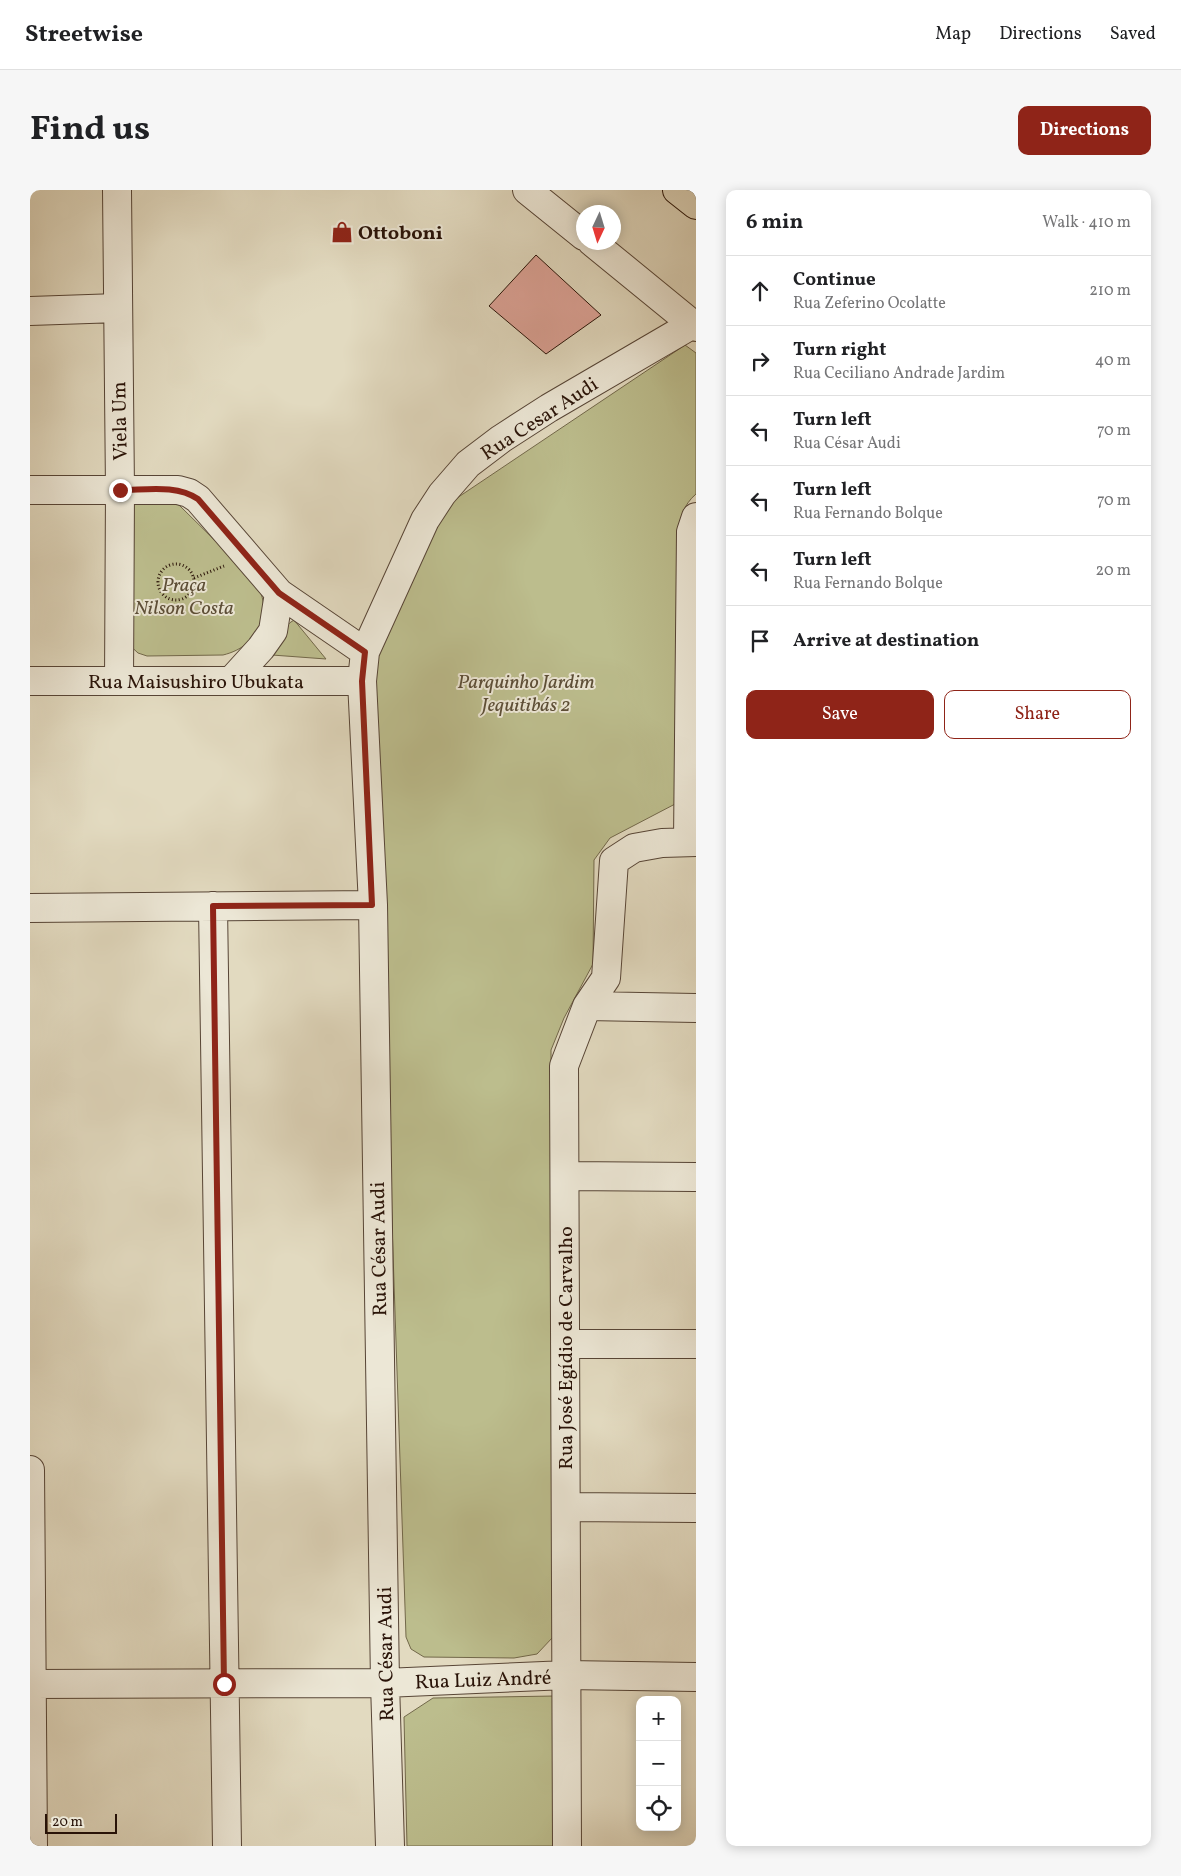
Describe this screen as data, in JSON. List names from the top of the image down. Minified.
{"streets":{"street":["Rua Cesar Audi","Viela Um","Rua Maisushiro Ubukata","Rua César Audi","Rua José Egídio de Carvalho","Rua Luiz André"]},"crossings":[["Rua Cesar Audi","Rua César Audi"],["Viela Um","Rua Maisushiro Ubukata"],["Rua Maisushiro Ubukata","Rua César Audi"],["Rua César Audi","Rua Luiz André"],["Rua José Egídio de Carvalho","Rua Luiz André"]],"parks":["Praça Nilson Costa","Parquinho Jardim Jequitibás 2"],"places":{"shop":["Ottoboni"]},"scale_bar":"20 m","north":"bottom","page":{"header":"Streetwise","nav":["Map","Directions","Saved"],"title":"Find us","buttons":["Directions",["Save","Share"]],"heading":["6 min","Walk · 410 m"],"list":[["Continue","Rua Zeferino Ocolatte","210 m"],["Turn right","Rua Ceciliano Andrade Jardim","40 m"],["Turn left","Rua César Audi","70 m"],["Turn left","Rua Fernando Bolque","70 m"],["Turn left","Rua Fernando Bolque","20 m"],"Arrive at destination"],"map_buttons":["+","−"],"scale":"20 m"}}
